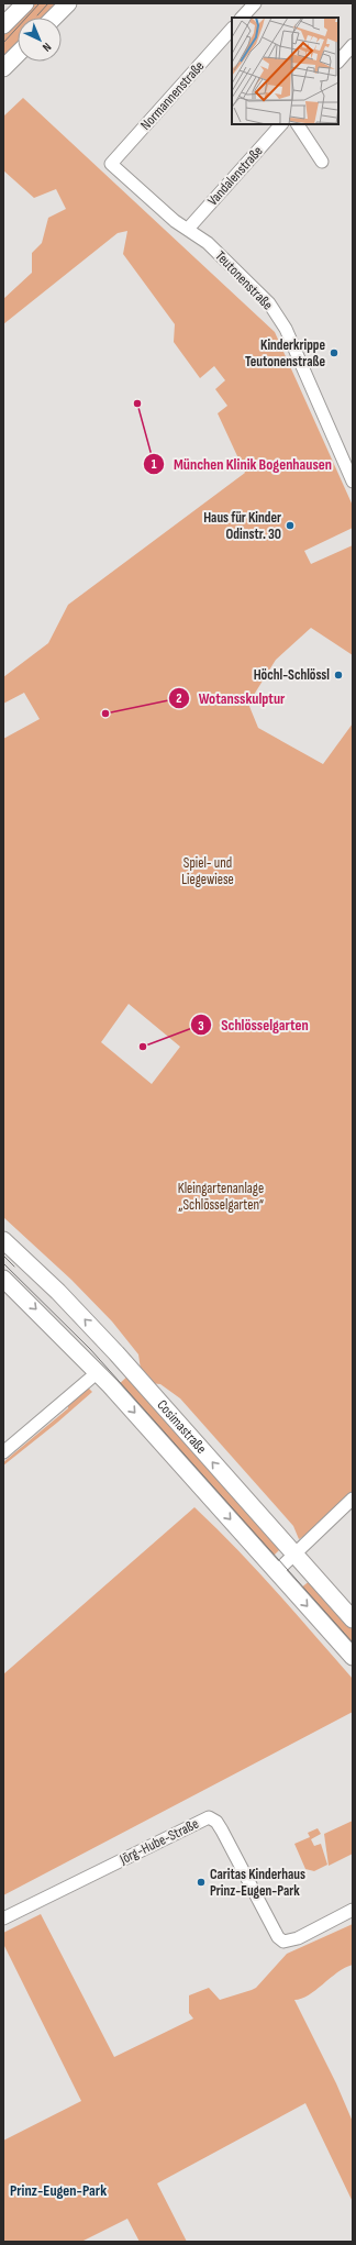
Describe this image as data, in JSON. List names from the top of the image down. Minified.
{"streets":{"main road":["Cosimastraße"],"street":["Normannenstraße","Vandalenstraße","Teutonenstraße","Jörg-Hube-Straße"]},"crossings":[["Normannenstraße","Teutonenstraße"],["Vandalenstraße","Teutonenstraße"]],"districts":["Prinz-Eugen-Park"],"parks":["Spiel- und Liegewiese","Kleingartenanlage „Schlösselgarten“"],"places":["Kinderkrippe Teutonenstraße","München Klinik Bogenhausen","Haus für Kinder Odinstr. 30","Höchl-Schlössl","Wotansskulptur","Schlösselgarten","Caritas Kinderhaus Prinz-Eugen-Park"],"north":"bottom right"}
